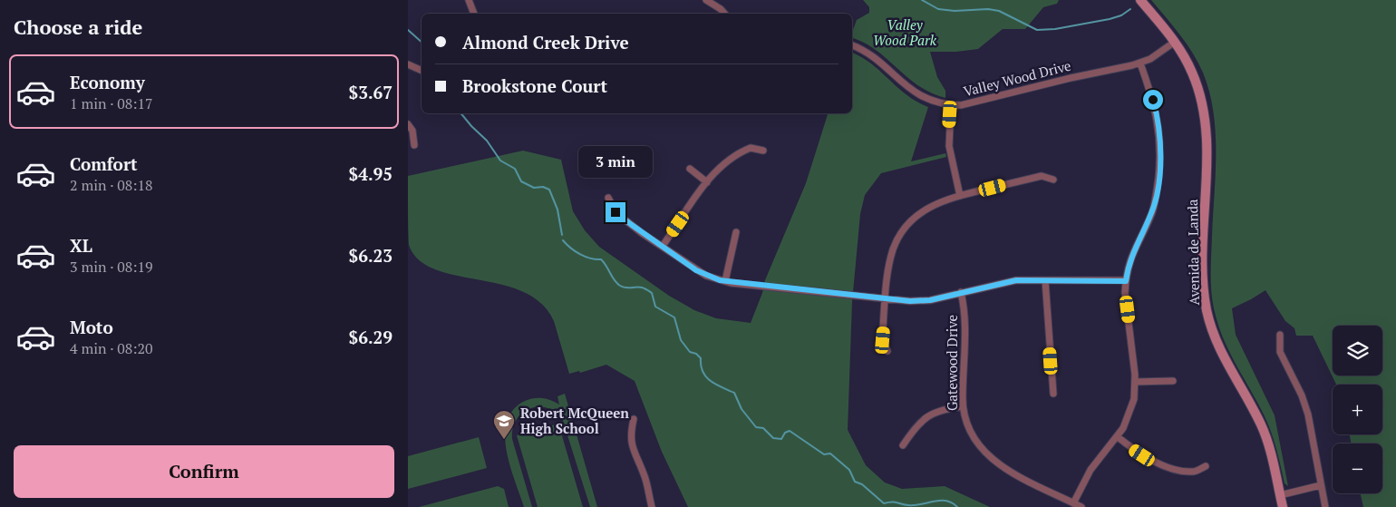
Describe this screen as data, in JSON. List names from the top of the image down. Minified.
{"streets":{"street":["Valley Wood Drive","Avenida de Landa","Gatewood Drive"]},"crossings":[["Valley Wood Drive","Avenida de Landa"]],"parks":["Valley Wood Park"],"places":{"school or university":["Robert McQueen High School"]},"page":{"heading":"Choose a ride","banner":["Almond Creek Drive","Brookstone Court"],"list":[{"name":"Economy","note":"1 min · 08:17","value":"$3.67"},{"name":"Comfort","note":"2 min · 08:18","value":"$4.95"},{"name":"XL","note":"3 min · 08:19","value":"$6.23"},{"name":"Moto","note":"4 min · 08:20","value":"$6.29"}],"bubble":"3 min","map_buttons":["+","−"],"buttons":"Confirm"}}
